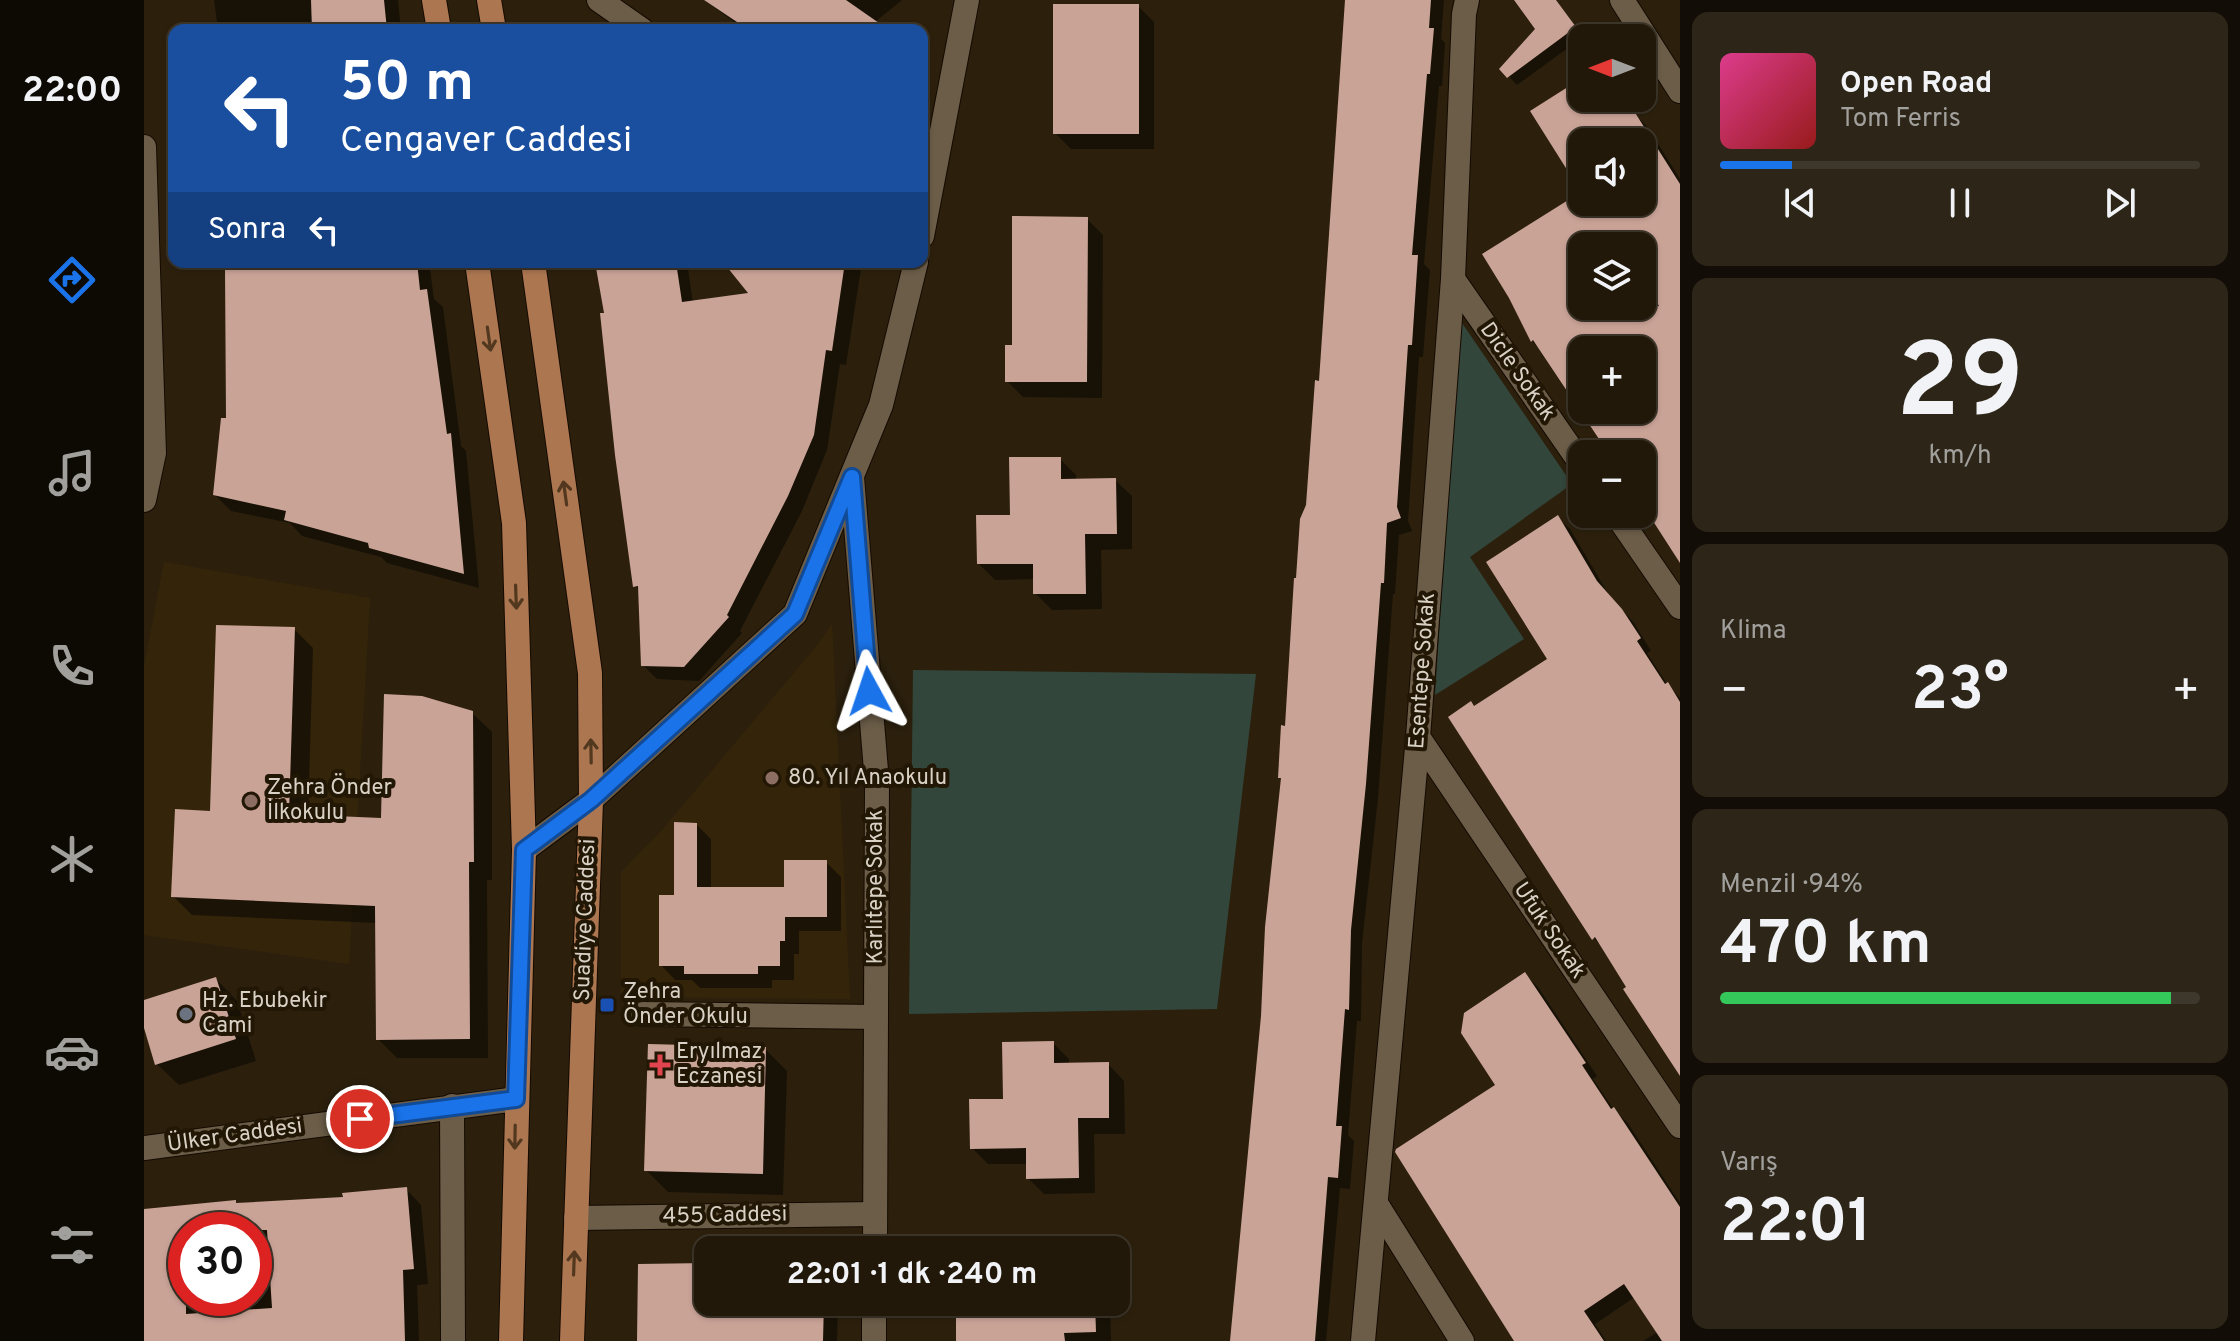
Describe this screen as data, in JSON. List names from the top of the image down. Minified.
{"streets":{"main road":["Suadiye Caddesi"],"street":["Dicle Sokak","Esentepe Sokak","Karlıtepe Sokak","Ufuk Sokak","Ülker Caddesi","455 Caddesi"]},"crossings":[["Dicle Sokak","Esentepe Sokak"],["Esentepe Sokak","Ufuk Sokak"],["Karlıtepe Sokak","455 Caddesi"],["Suadiye Caddesi","455 Caddesi"]],"places":{"other":["80. Yıl Anaokulu","Zehra Önder İlkokulu","Hz. Ebubekir Cami"],"transit":["Zehra Önder Okulu"],"health":["Eryılmaz Eczanesi"]},"north":"left","page":{"tabs":"22:00","map_buttons":["+","−"],"turn":["50 m","Cengaver Caddesi"],"song":["Open Road","Tom Ferris"],"then":"Sonra","tile":[["29","km/h"],"Klima",["Menzil · 94%","470 km"],["Varış","22:01"]],"heat":["−","23°","+"],"limit":"30","trip":"22:01 · 1 dk · 240 m"}}
